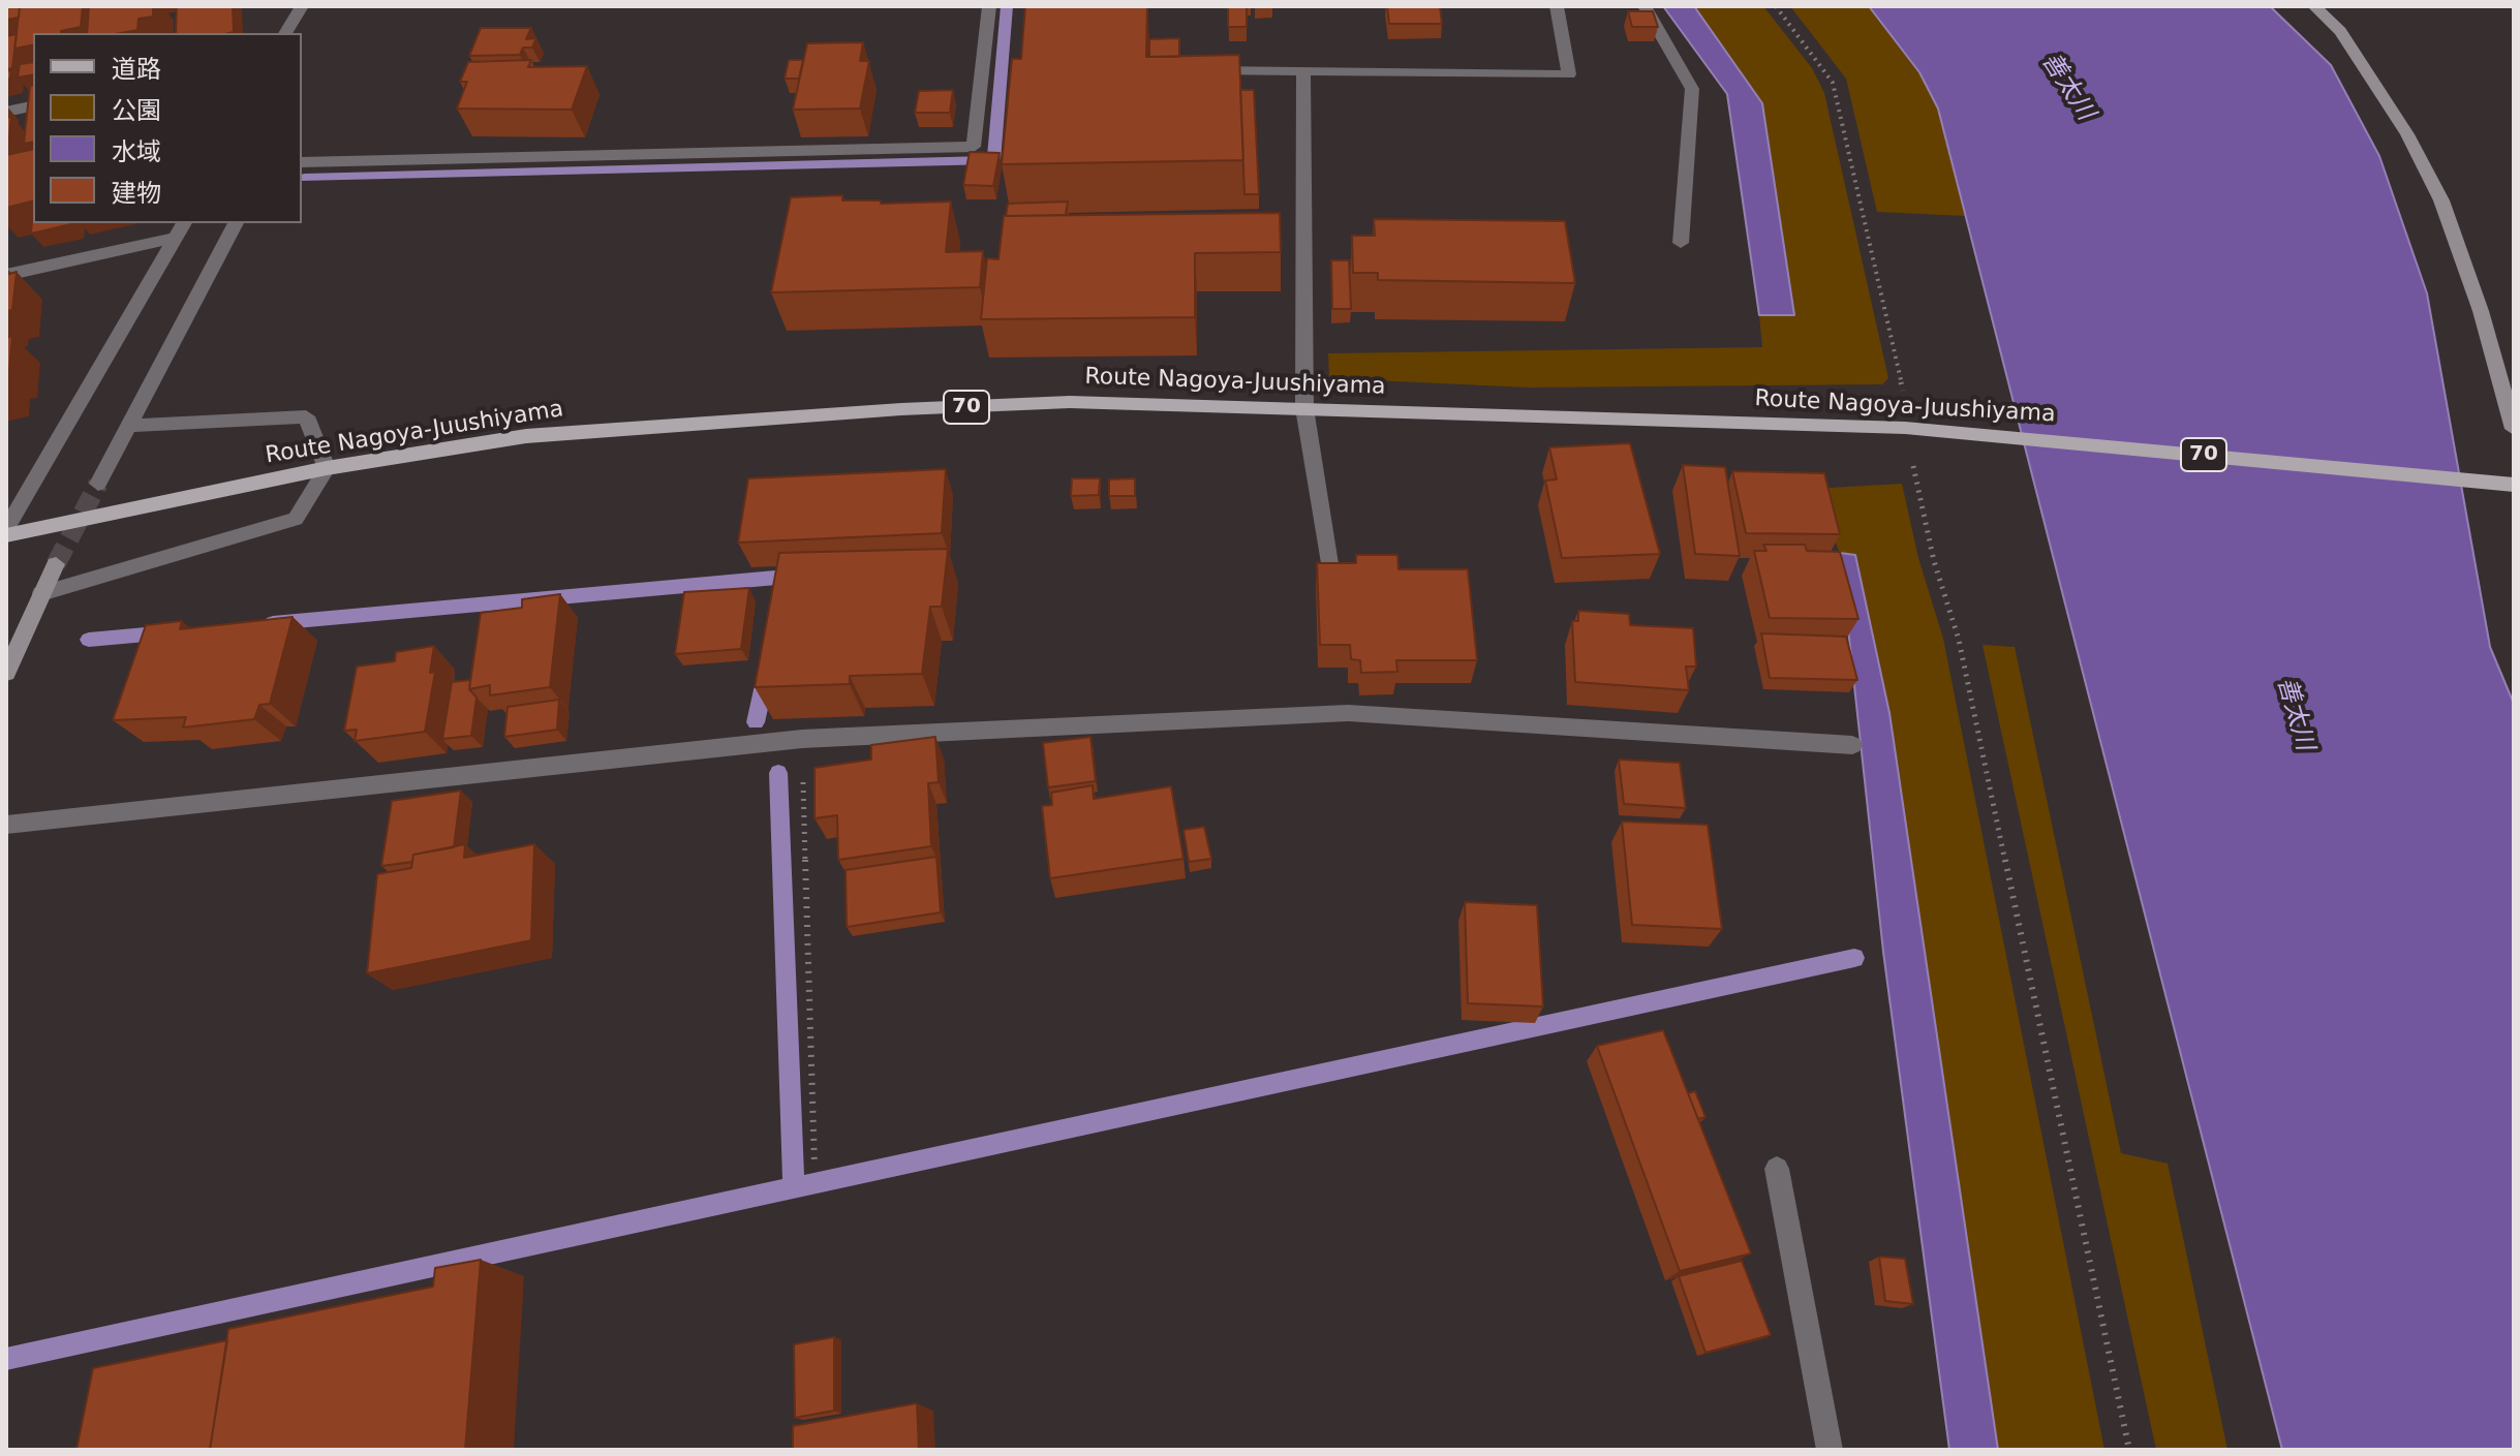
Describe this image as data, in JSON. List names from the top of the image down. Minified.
{"streets":{"main road":["Route Nagoya-Juushiyama","70"]},"water":["善太川"],"legend":["道路","公園","水域","建物"]}
